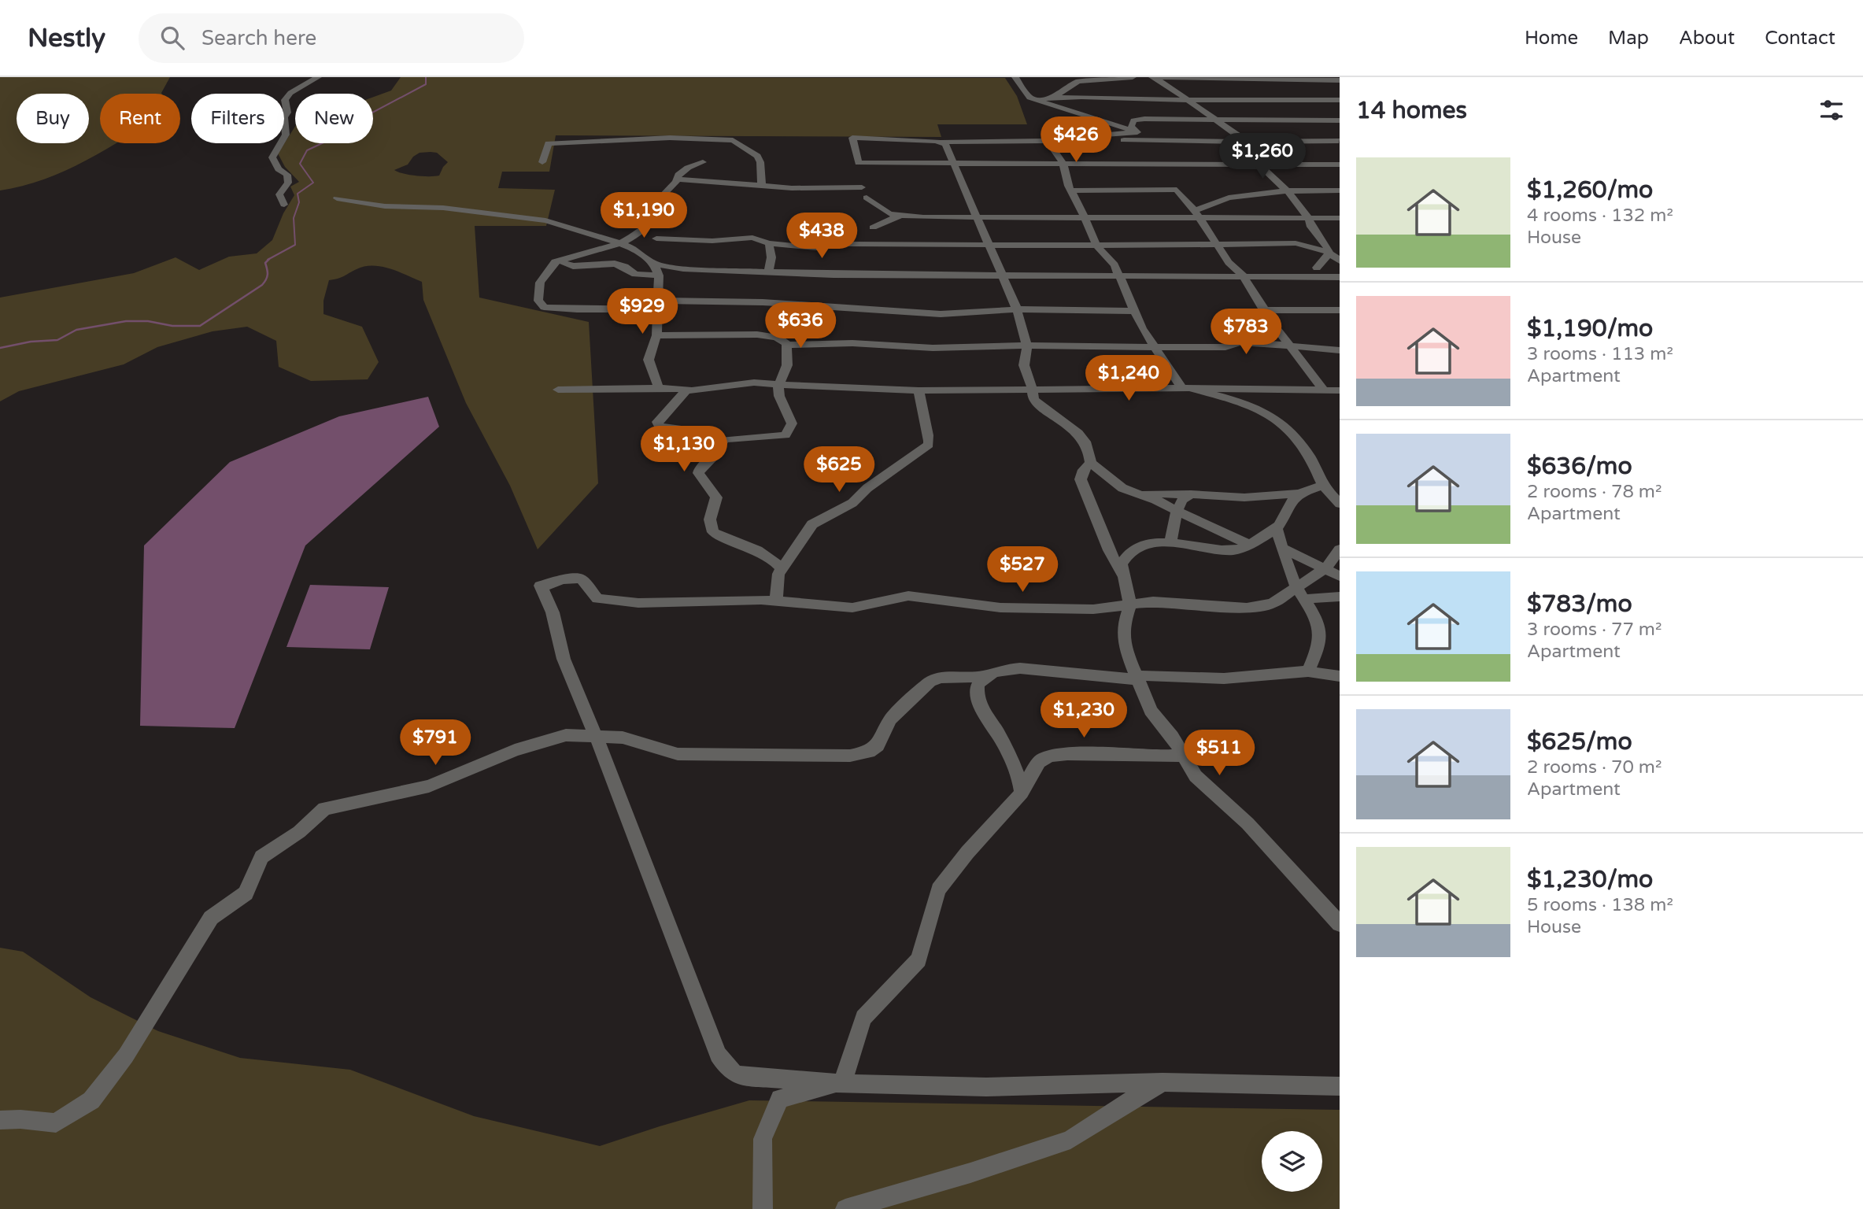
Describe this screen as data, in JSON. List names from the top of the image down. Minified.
{"page":{"header":"Nestly","search":"Search here","nav":["Home","Map","About","Contact"],"heading":"14 homes","chip":["Buy","Rent","Filters","New"],"price":["$426","$1,260","$1,190","$438","$929","$636","$783","$1,240","$1,130","$625","$527","$1,230","$791","$511"],"list":[{"name":"$1,260/mo","note":"4 rooms · 132 m² · House"},{"name":"$1,190/mo","note":"3 rooms · 113 m² · Apartment"},{"name":"$636/mo","note":"2 rooms · 78 m² · Apartment"},{"name":"$783/mo","note":"3 rooms · 77 m² · Apartment"},{"name":"$625/mo","note":"2 rooms · 70 m² · Apartment"},{"name":"$1,230/mo","note":"5 rooms · 138 m² · House"}]}}
